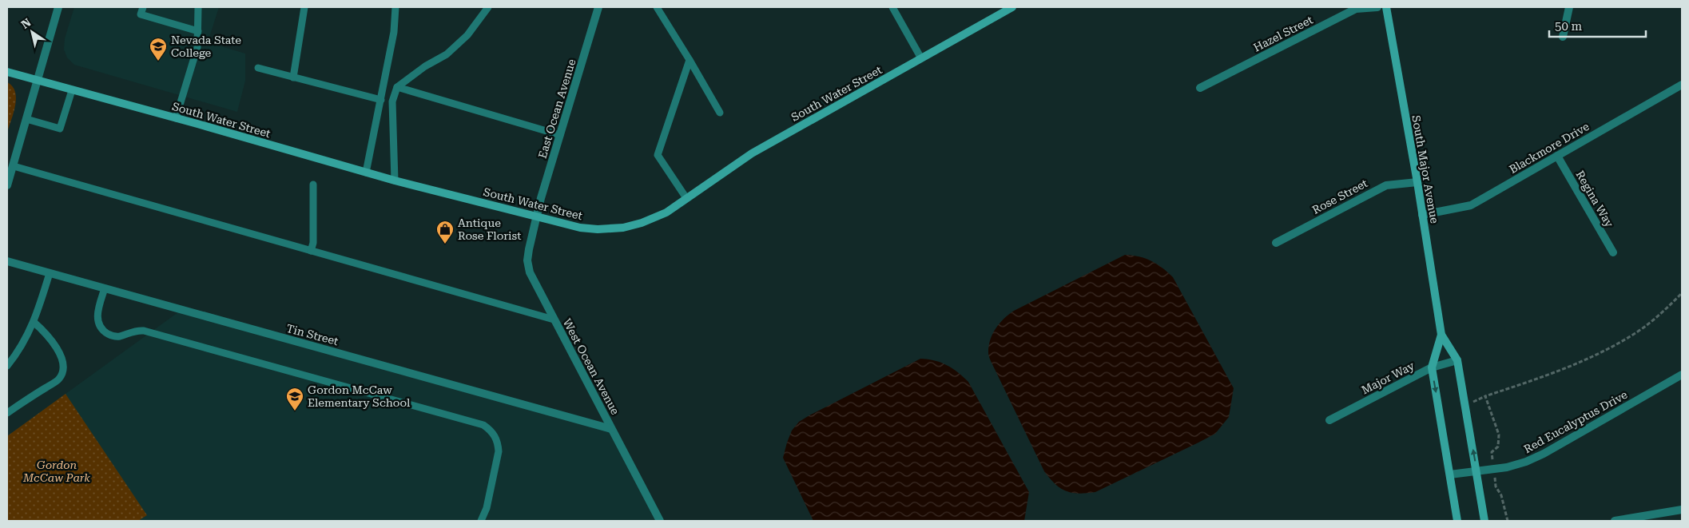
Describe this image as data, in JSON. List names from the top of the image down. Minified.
{"streets":{"main road":["South Water Street","South Major Avenue"],"street":["Hazel Street","East Ocean Avenue","Blackmore Drive","Rose Street","Regina Way","Tin Street","West Ocean Avenue","Major Way","Red Eucalyptus Drive"]},"crossings":[["South Water Street","East Ocean Avenue"],["South Water Street","West Ocean Avenue"],["East Ocean Avenue","West Ocean Avenue"],["Blackmore Drive","South Major Avenue"],["Blackmore Drive","Regina Way"],["South Major Avenue","Rose Street"],["South Major Avenue","Major Way"],["South Major Avenue","Red Eucalyptus Drive"],["Tin Street","West Ocean Avenue"]],"parks":["Gordon McCaw Park"],"places":{"school or university":["Nevada State College","Gordon McCaw Elementary School"],"shop":["Antique Rose Florist"]},"scale_bar":"50 m","north":"top left"}
